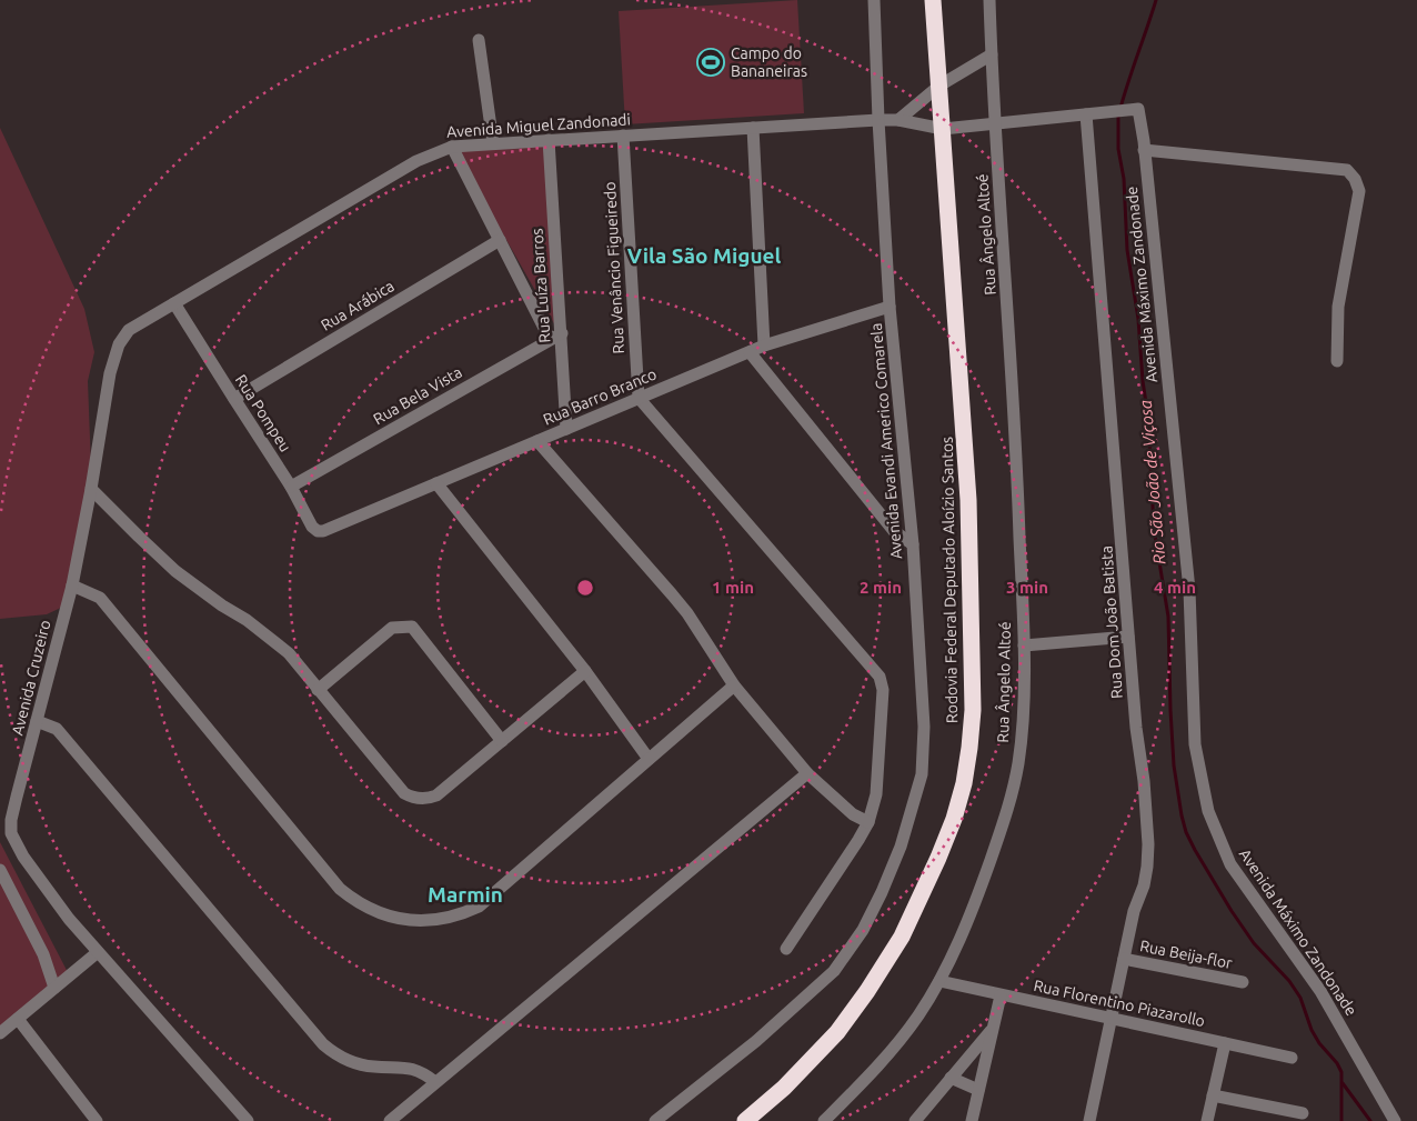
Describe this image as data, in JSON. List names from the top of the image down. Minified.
{"streets":{"highway":["Rodovia Federal Deputado Aloízio Santos"],"street":["Avenida Miguel Zandonadi","Rua Ângelo Altoé","Rua Venâncio Figueiredo","Avenida Máximo Zandonade","Rua Luíza Barros","Rua Arábica","Rua Bela Vista","Rua Barro Branco","Rua Pompeu","Avenida Evandi Americo Comarela","Rua Dom João Batista","Avenida Cruzeiro","Rua Beija-flor","Rua Florentino Piazarollo"]},"crossings":[["Avenida Miguel Zandonadi","Rua Ângelo Altoé"],["Avenida Miguel Zandonadi","Rua Venâncio Figueiredo"],["Avenida Miguel Zandonadi","Avenida Máximo Zandonade"],["Avenida Miguel Zandonadi","Rua Luíza Barros"],["Avenida Miguel Zandonadi","Rua Pompeu"],["Avenida Miguel Zandonadi","Avenida Evandi Americo Comarela"],["Avenida Miguel Zandonadi","Rodovia Federal Deputado Aloízio Santos"],["Avenida Miguel Zandonadi","Avenida Cruzeiro"],["Rua Ângelo Altoé","Avenida Máximo Zandonade"],["Rua Ângelo Altoé","Rua Florentino Piazarollo"],["Rua Venâncio Figueiredo","Rua Barro Branco"],["Avenida Máximo Zandonade","Rua Dom João Batista"],["Rua Luíza Barros","Rua Bela Vista"],["Rua Luíza Barros","Rua Barro Branco"],["Rua Arábica","Rua Pompeu"],["Rua Bela Vista","Rua Pompeu"],["Rua Barro Branco","Rua Pompeu"],["Rua Barro Branco","Avenida Evandi Americo Comarela"],["Rua Dom João Batista","Rua Beija-flor"],["Rua Dom João Batista","Rua Florentino Piazarollo"]],"districts":["Vila São Miguel","Marmin"],"water":["Rio São João de Viçosa"],"places":{"sports":["Campo do Bananeiras"]},"rings":["1 min","2 min","3 min","4 min"]}
